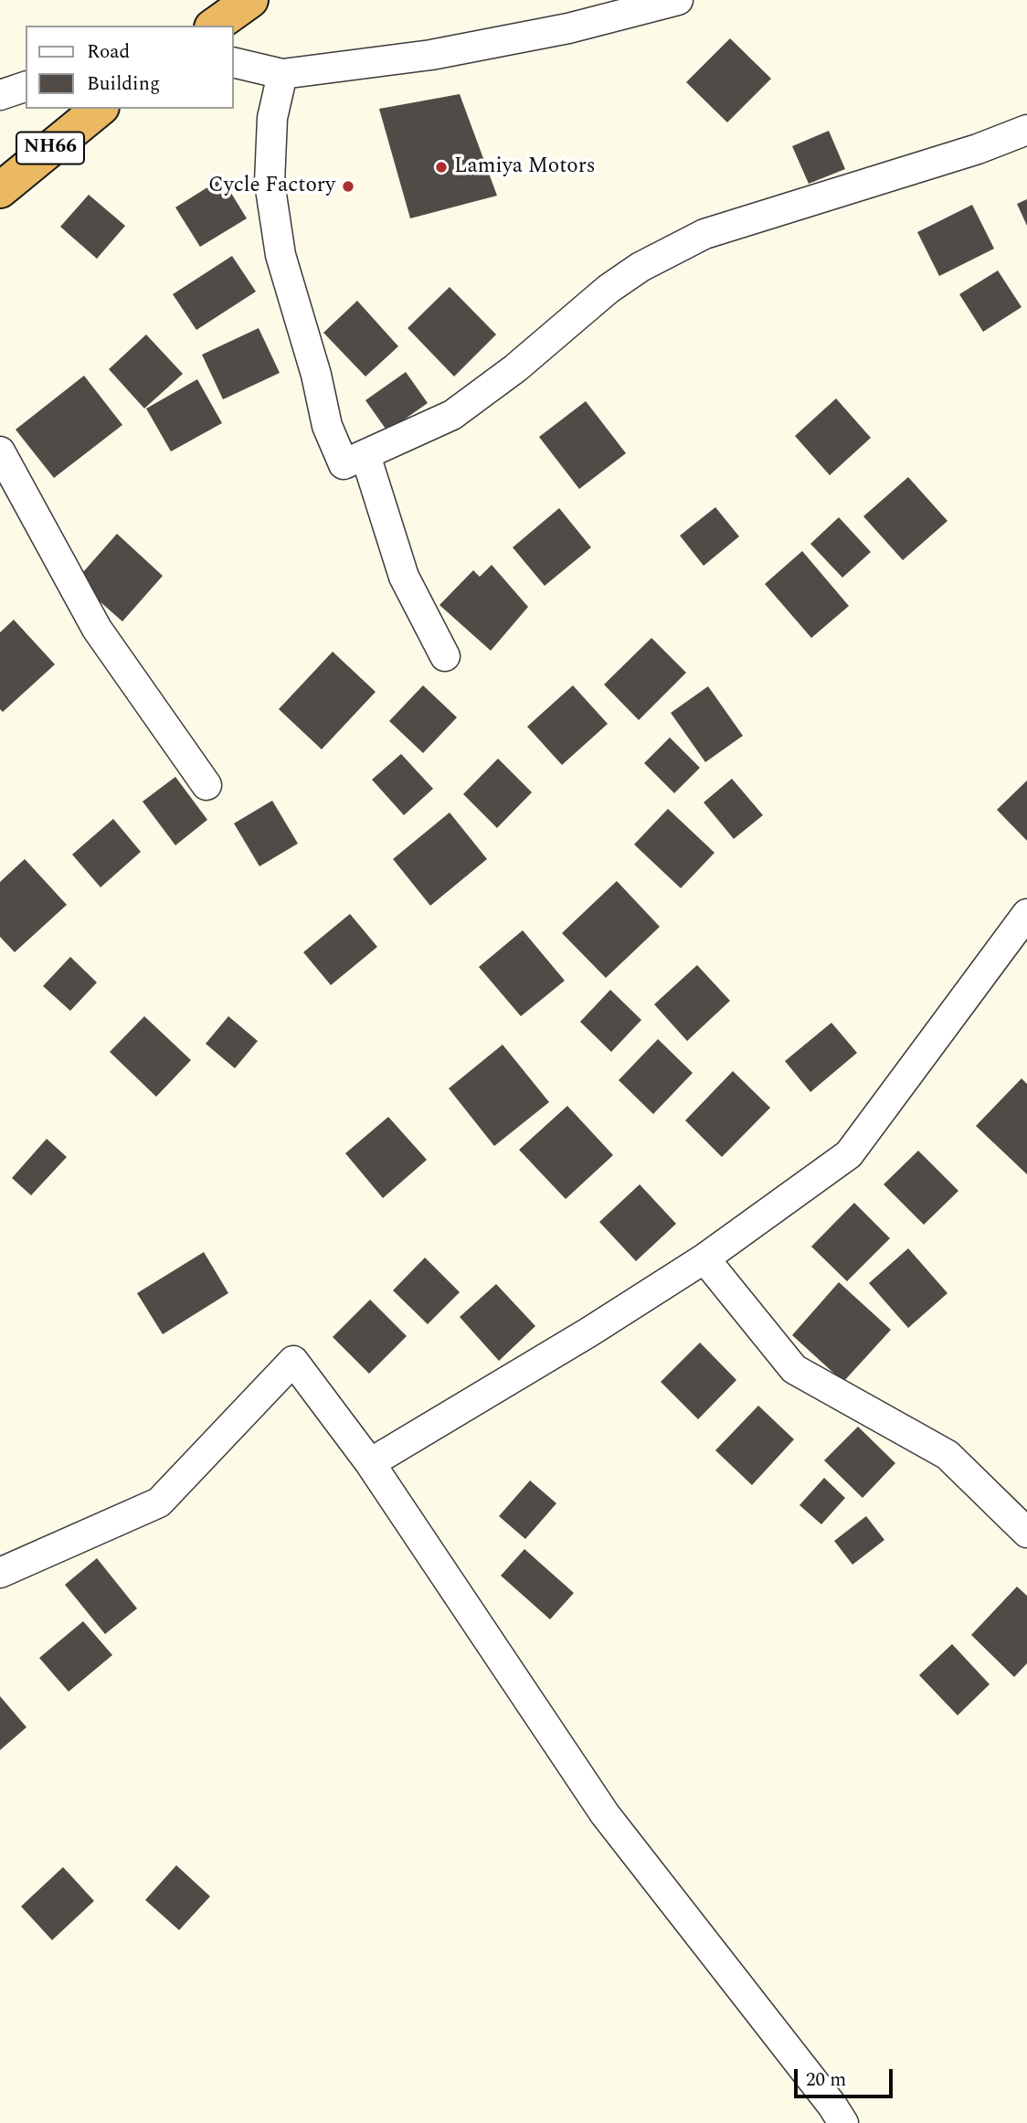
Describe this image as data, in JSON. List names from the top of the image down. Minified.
{"streets":{"highway":["NH66"]},"places":["Lamiya Motors","Cycle Factory"],"legend":["Road","Building"],"scale_bar":"20 m"}
